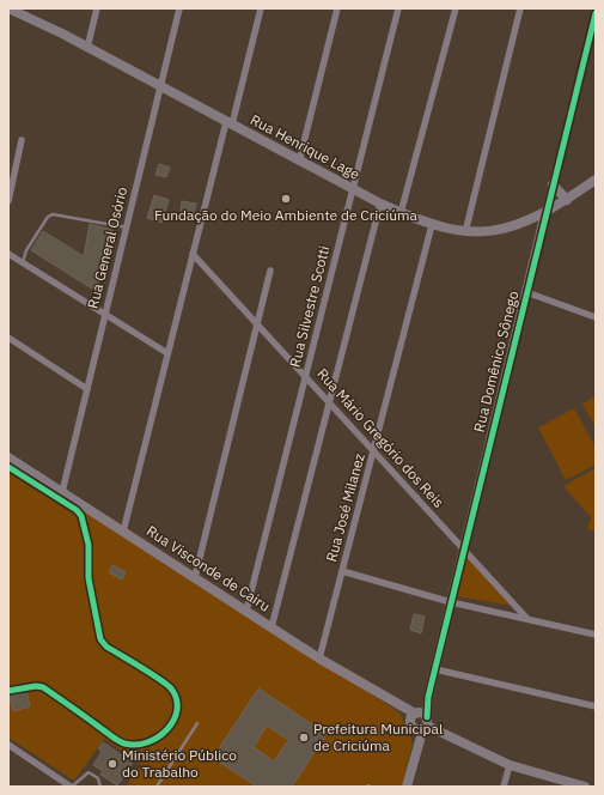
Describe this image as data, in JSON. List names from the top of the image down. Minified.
{"streets":{"street":["Rua Henrique Lage","Rua General Osório","Rua Silvestre Scotti","Rua Domênico Sônego","Rua Mário Gregório dos Reis","Rua José Milanez","Rua Visconde de Cairu"]},"crossings":[["Rua Henrique Lage","Rua General Osório"],["Rua Henrique Lage","Rua Silvestre Scotti"],["Rua Henrique Lage","Rua Domênico Sônego"],["Rua Henrique Lage","Rua José Milanez"],["Rua General Osório","Rua Visconde de Cairu"],["Rua Silvestre Scotti","Rua Mário Gregório dos Reis"],["Rua Silvestre Scotti","Rua Visconde de Cairu"],["Rua Domênico Sônego","Rua Mário Gregório dos Reis"],["Rua Domênico Sônego","Rua Visconde de Cairu"],["Rua Mário Gregório dos Reis","Rua José Milanez"],["Rua José Milanez","Rua Visconde de Cairu"]],"places":["Fundação do Meio Ambiente de Criciúma","Prefeitura Municipal de Criciúma","Ministério Público do Trabalho"]}
